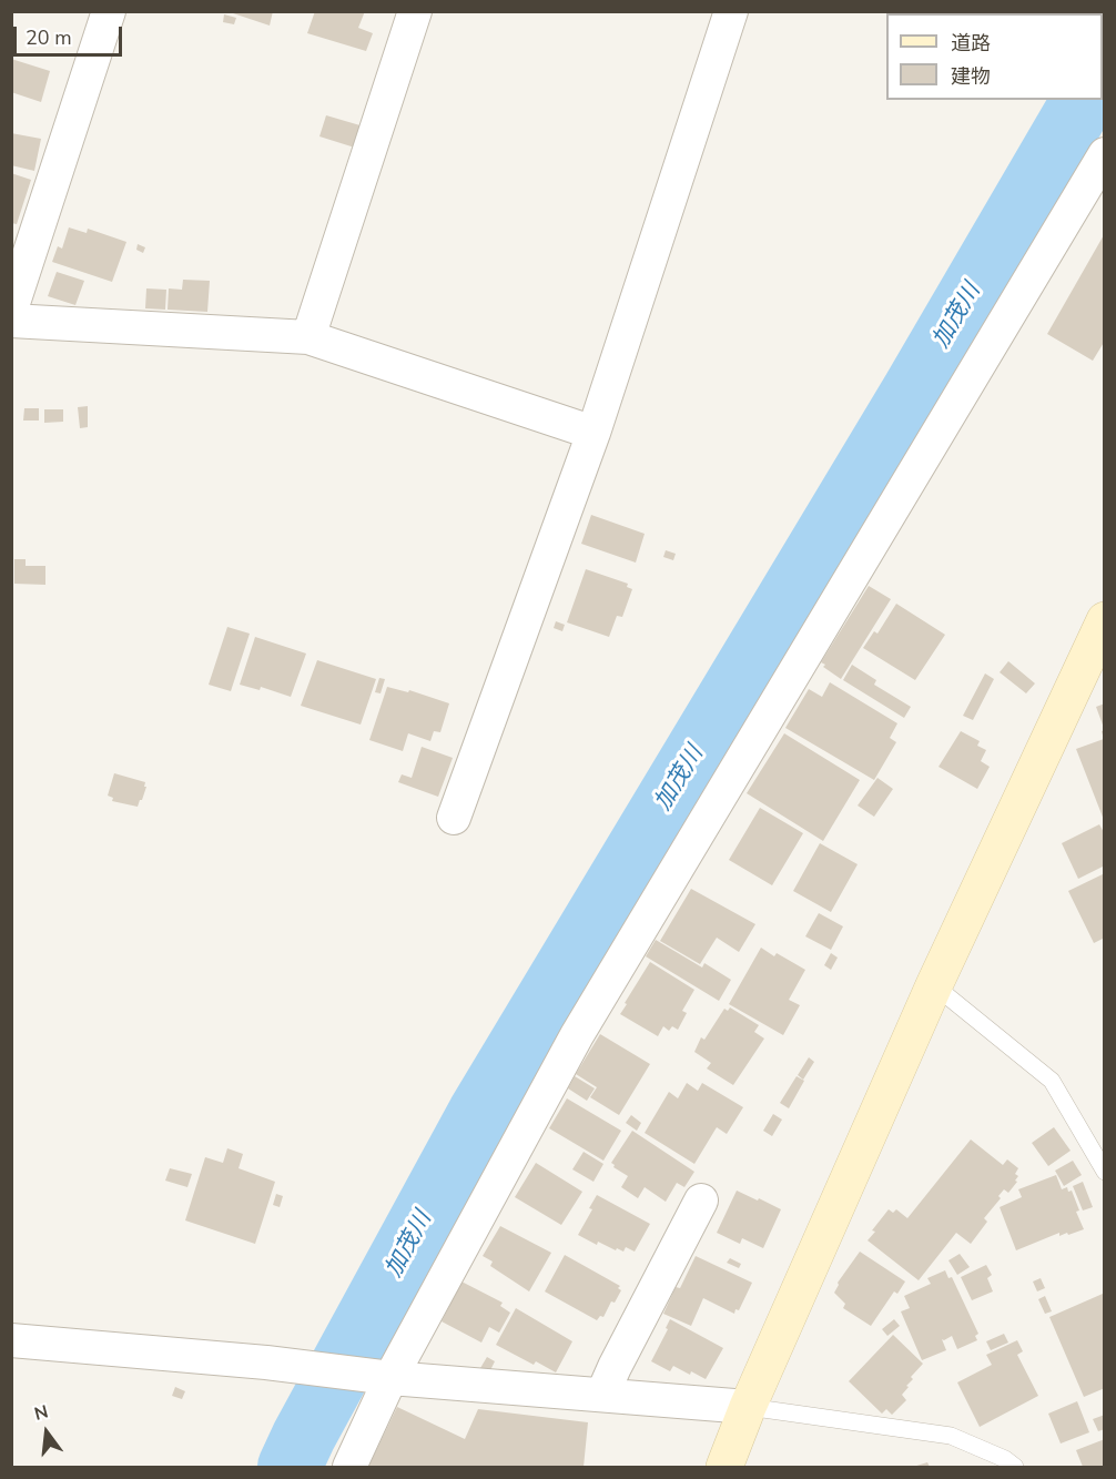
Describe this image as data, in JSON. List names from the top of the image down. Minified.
{"water":["加茂川"],"legend":["道路","建物"],"scale_bar":"20 m","north":"top"}
